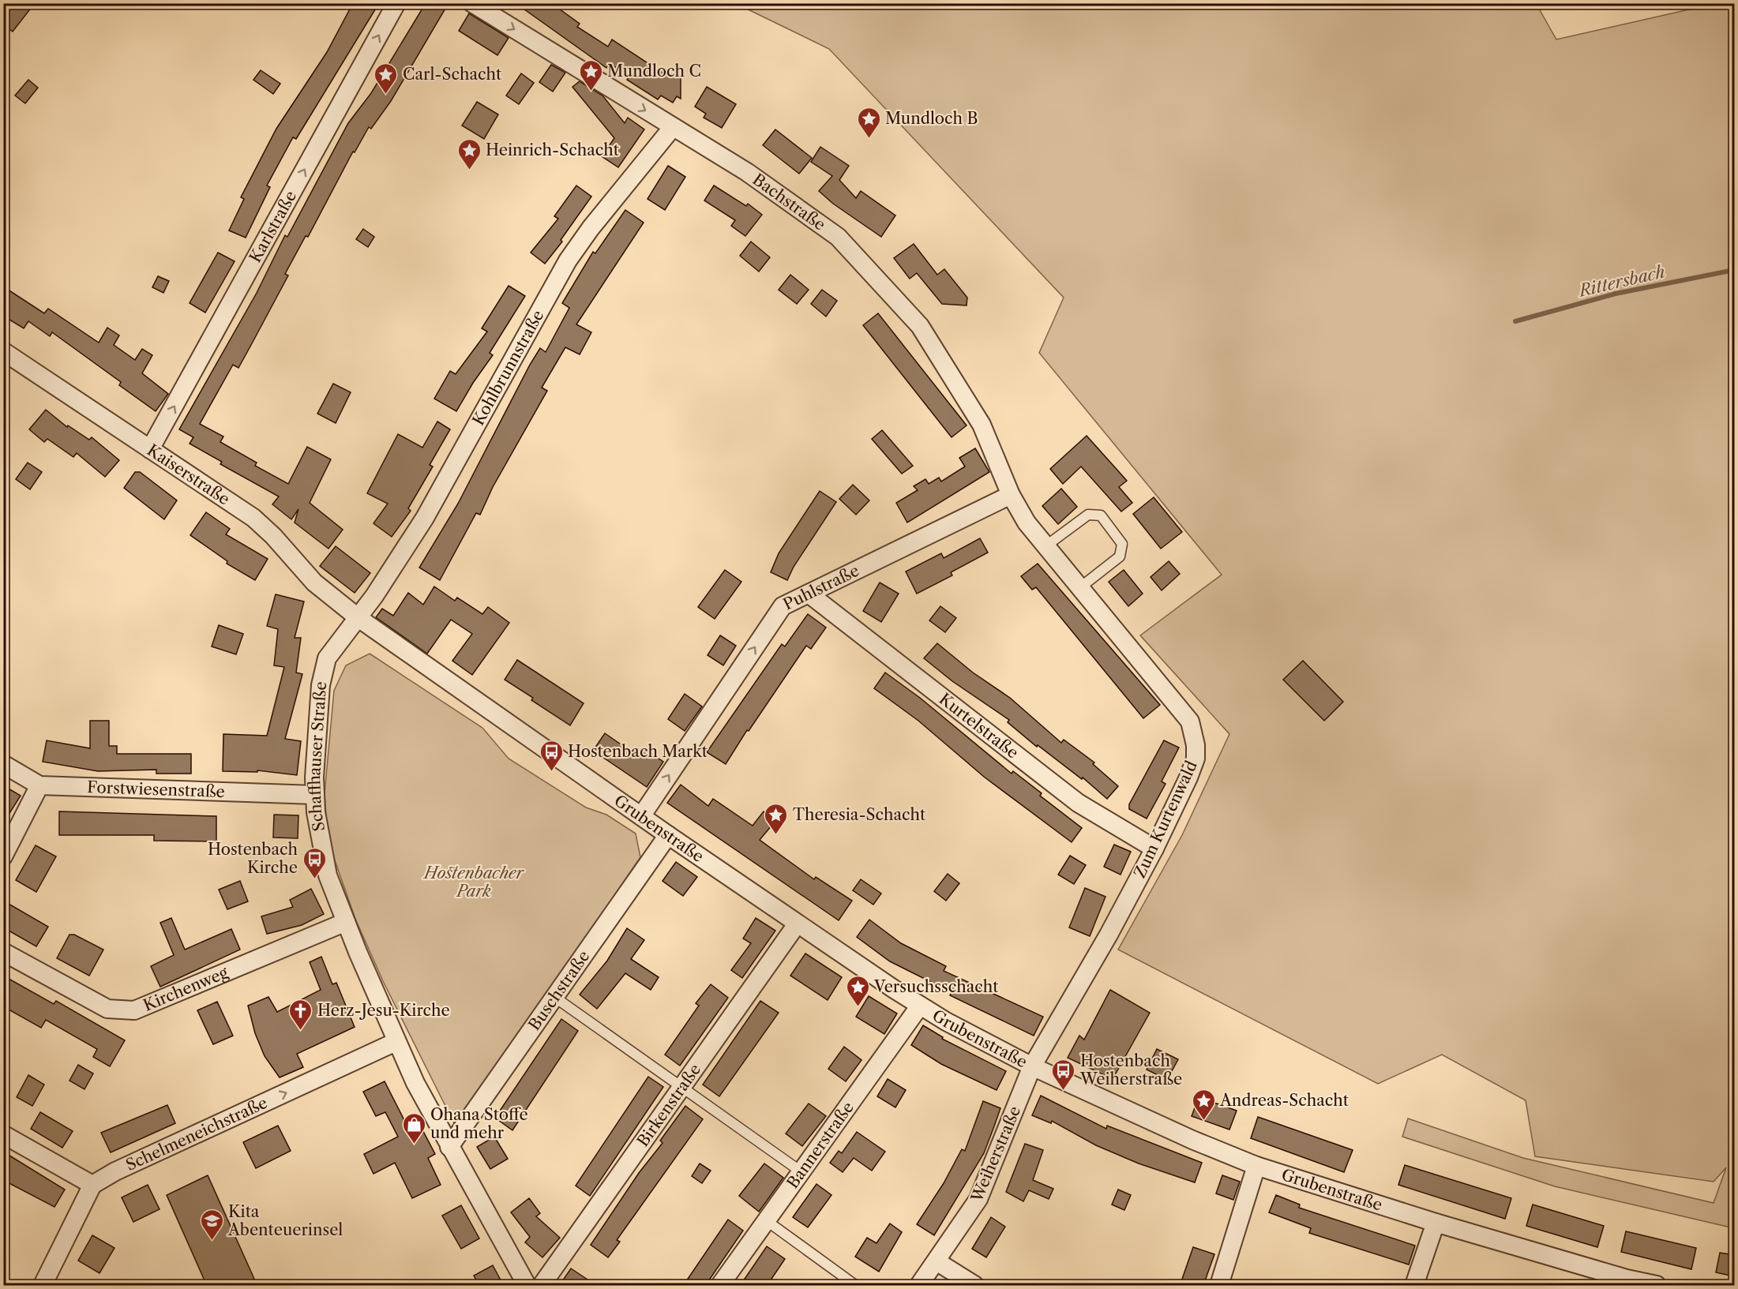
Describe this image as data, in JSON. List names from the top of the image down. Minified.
{"streets":{"street":["Bachstraße","Karlstraße","Kohlbrunnstraße","Kaiserstraße","Puhlstraße","Kurtelstraße","Schaffhauser Straße","Forstwiesenstraße","Zum Kurtenwald","Grubenstraße","Kirchenweg","Buschstraße","Birkenstraße","Schelmeneichstraße","Bannerstraße","Weiherstraße"]},"crossings":[["Bachstraße","Kohlbrunnstraße"],["Bachstraße","Puhlstraße"],["Bachstraße","Zum Kurtenwald"],["Karlstraße","Kaiserstraße"],["Kohlbrunnstraße","Kaiserstraße"],["Kohlbrunnstraße","Schaffhauser Straße"],["Kohlbrunnstraße","Grubenstraße"],["Kaiserstraße","Schaffhauser Straße"],["Kaiserstraße","Grubenstraße"],["Puhlstraße","Kurtelstraße"],["Puhlstraße","Zum Kurtenwald"],["Puhlstraße","Grubenstraße"],["Kurtelstraße","Zum Kurtenwald"],["Schaffhauser Straße","Forstwiesenstraße"],["Schaffhauser Straße","Grubenstraße"],["Schaffhauser Straße","Kirchenweg"],["Schaffhauser Straße","Buschstraße"],["Schaffhauser Straße","Schelmeneichstraße"],["Zum Kurtenwald","Grubenstraße"],["Zum Kurtenwald","Weiherstraße"],["Grubenstraße","Buschstraße"],["Grubenstraße","Birkenstraße"],["Grubenstraße","Bannerstraße"],["Grubenstraße","Weiherstraße"]],"one_way":["Karlstraße","Puhlstraße","Schelmeneichstraße"],"water":["Rittersbach"],"parks":["Hostenbacher Park"],"places":{"place":["Mundloch C","Carl-Schacht","Mundloch B","Heinrich-Schacht","Theresia-Schacht","Versuchsschacht","Andreas-Schacht"],"bus stop":["Hostenbach Markt","Hostenbach Kirche","Hostenbach Weiherstraße"],"church":["Herz-Jesu-Kirche"],"shop":["Ohana Stoffe und mehr"],"school or university":["Kita Abenteuerinsel"]}}
